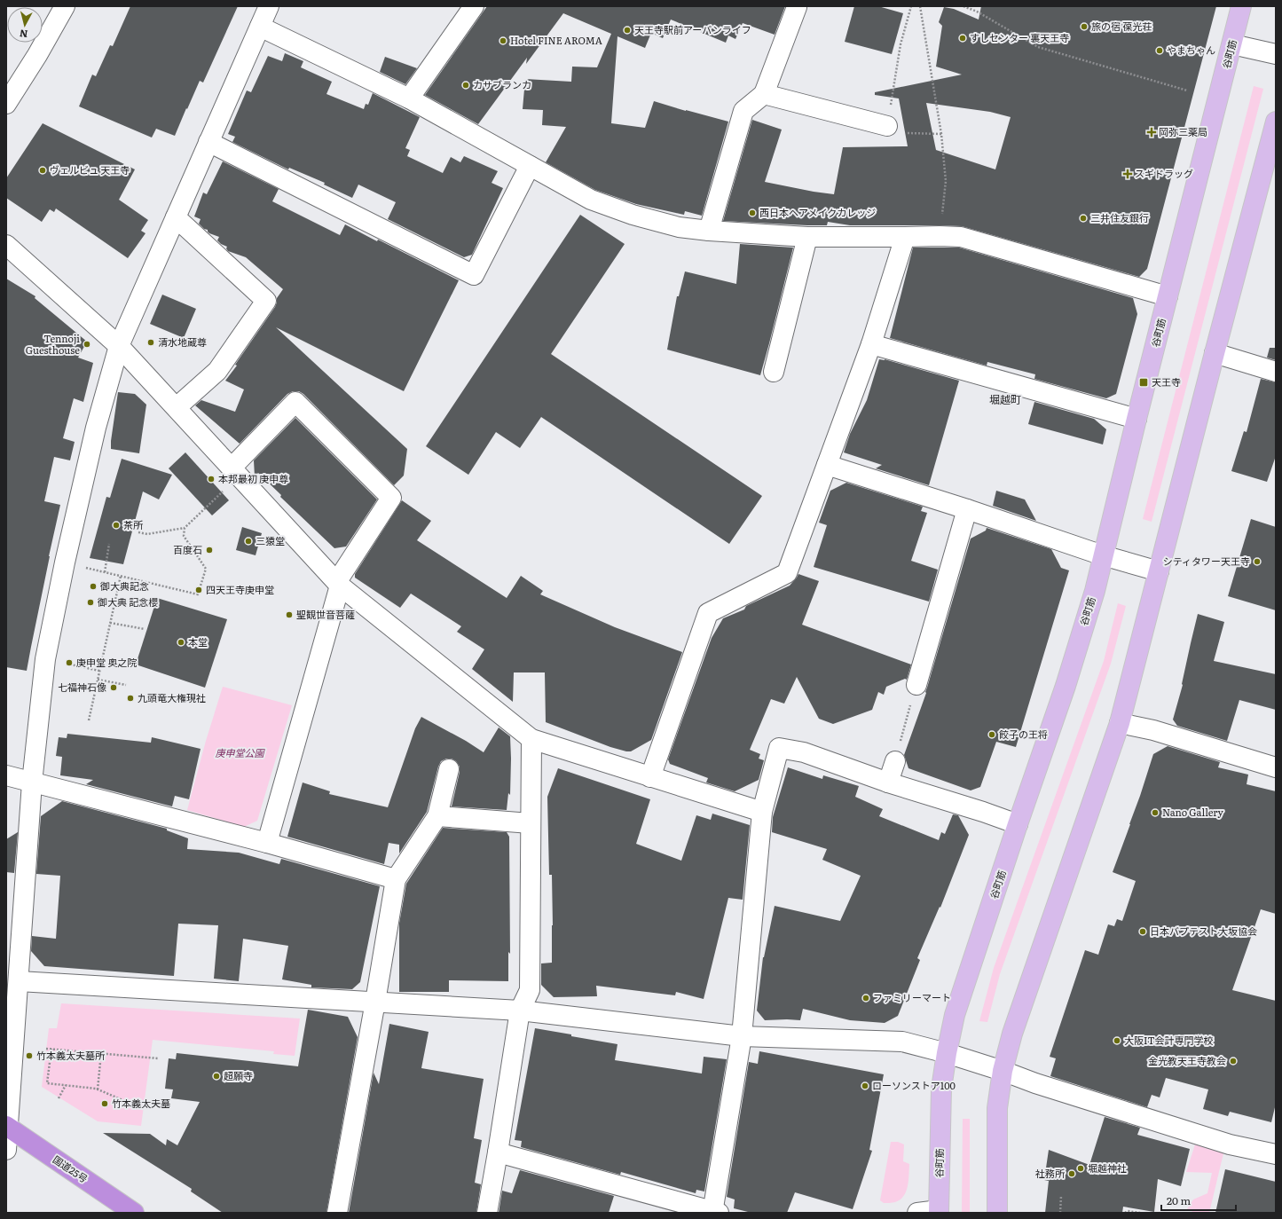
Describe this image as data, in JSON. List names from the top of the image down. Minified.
{"streets":{"highway":["国道25号"],"main road":["谷町筋"]},"districts":["堀越町"],"parks":["庚申堂公園"],"places":{"other":["旅の宿 葆光荘","天王寺駅前アーバンライフ","すしセンター 裏天王寺","Hotel FINE AROMA","やまちゃん","カサブランカ","ヴェルビュ 天王寺","西日本ヘアメイクカレッジ","三井住友銀行","清水地蔵尊","Tennoji Guesthouse","本邦最初 庚申尊","茶所","三猿堂","百度石","シティタワー天王寺","御大典記念","四天王寺庚申堂","御大典 記念櫻","聖観世音菩薩","本堂","庚申堂 奥之院","七福神石像","九頭竜大権現社","餃子の王将","Nano Gallery","日本バプテスト大坂協会","ファミリーマート","大阪IT会計専門学校","竹本義太夫墓所","金光教天王寺教会","超願寺","ローソンストア100","竹本義太夫墓","堀越神社","社務所"],"health":["岡弥三薬局","スギドラッグ"],"transit":["天王寺"]},"scale_bar":"20 m","north":"bottom"}
